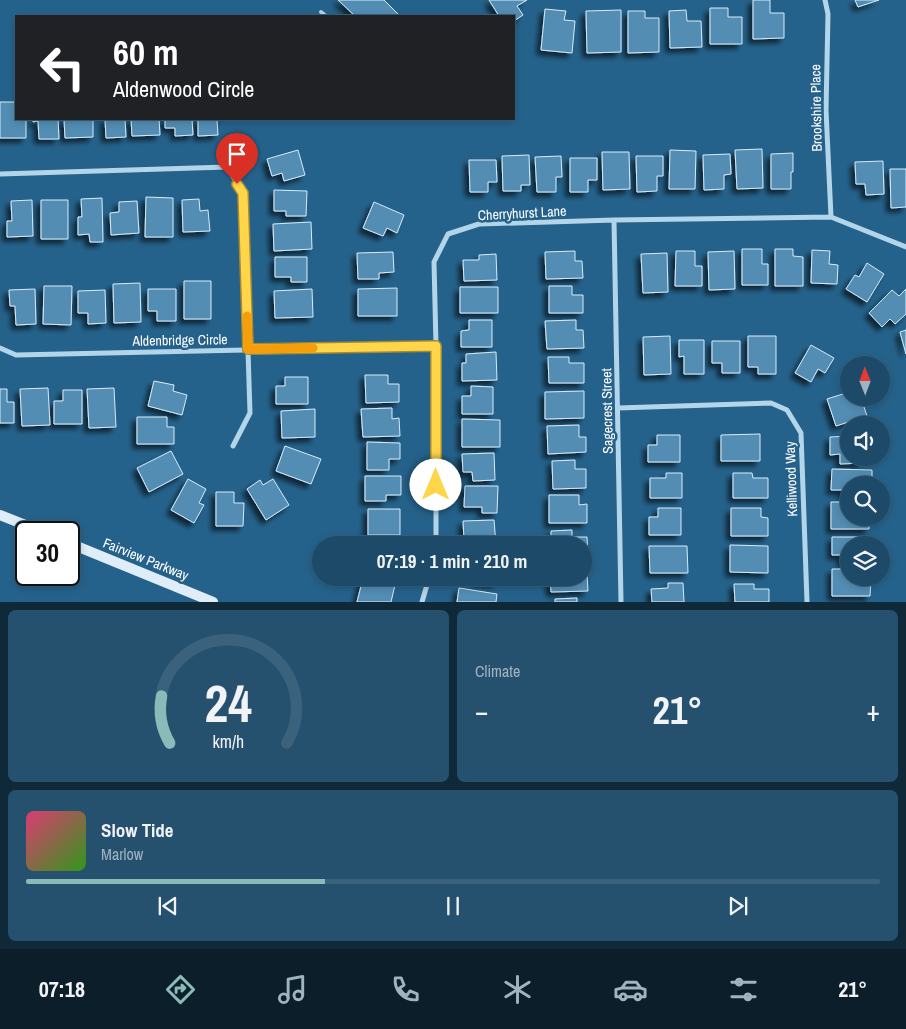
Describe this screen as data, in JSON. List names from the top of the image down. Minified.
{"streets":{"main road":["Fairview Parkway"],"street":["Brookshire Place","Cherryhurst Lane","Aldenbridge Circle","Sagecrest Street","Kelliwood Way"]},"crossings":[["Brookshire Place","Cherryhurst Lane"],["Cherryhurst Lane","Sagecrest Street"],["Sagecrest Street","Kelliwood Way"]],"north":"top","page":{"turn":["60 m","Aldenwood Circle"],"limit":"30","trip":"07:19 · 1 min · 210 m","tile":"Climate","heat":["−","21°","+"],"song":["Slow Tide","Marlow"],"tabs":["07:18","21°"],"gauge":["24","km/h"]}}
